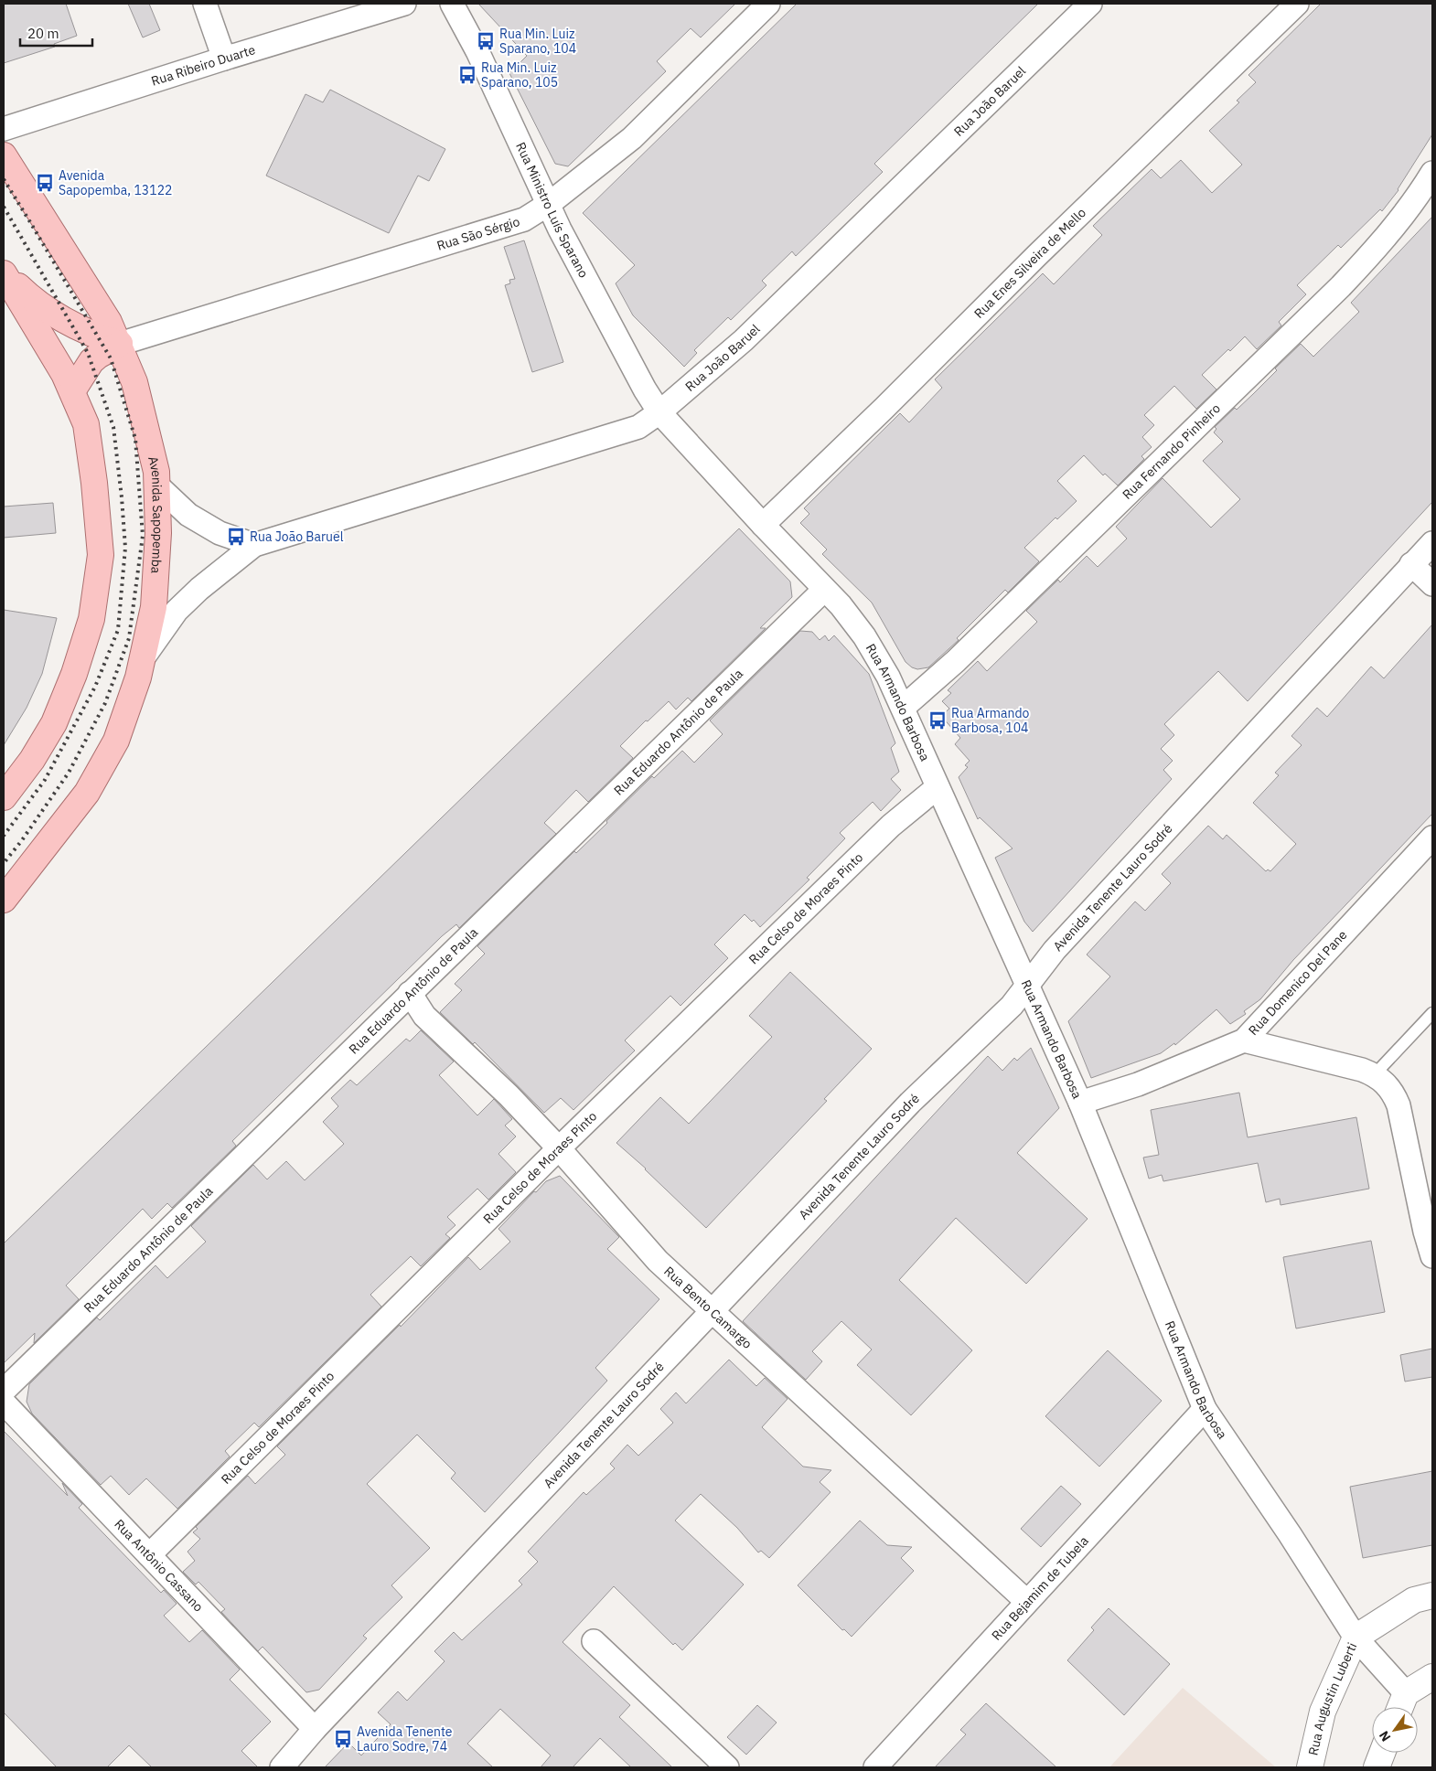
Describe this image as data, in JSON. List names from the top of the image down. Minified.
{"streets":{"main road":["Avenida Sapopemba"],"street":["Rua Ribeiro Duarte","Rua João Baruel","Rua Ministro Luís Sparano","Rua São Sérgio","Rua Enes Silveira de Mello","Rua Fernando Pinheiro","Rua Armando Barbosa","Rua Eduardo Antônio de Paula","Avenida Tenente Lauro Sodré","Rua Celso de Moraes Pinto","Rua Domenico Del Pane","Rua Bento Camargo","Rua Antônio Cassano","Rua Bejamim de Tubela","Rua Augustin Luberti"]},"crossings":[["Rua João Baruel","Rua Ministro Luís Sparano"],["Rua João Baruel","Avenida Sapopemba"],["Rua João Baruel","Rua Armando Barbosa"],["Rua Ministro Luís Sparano","Rua São Sérgio"],["Rua Ministro Luís Sparano","Rua Armando Barbosa"],["Rua São Sérgio","Avenida Sapopemba"],["Rua Enes Silveira de Mello","Rua Armando Barbosa"],["Rua Fernando Pinheiro","Rua Armando Barbosa"],["Rua Armando Barbosa","Rua Eduardo Antônio de Paula"],["Rua Armando Barbosa","Avenida Tenente Lauro Sodré"],["Rua Armando Barbosa","Rua Celso de Moraes Pinto"],["Rua Armando Barbosa","Rua Domenico Del Pane"],["Rua Armando Barbosa","Rua Bejamim de Tubela"],["Rua Armando Barbosa","Rua Augustin Luberti"],["Rua Eduardo Antônio de Paula","Rua Bento Camargo"],["Avenida Tenente Lauro Sodré","Rua Bento Camargo"],["Avenida Tenente Lauro Sodré","Rua Antônio Cassano"],["Rua Celso de Moraes Pinto","Rua Bento Camargo"],["Rua Celso de Moraes Pinto","Rua Antônio Cassano"],["Rua Bento Camargo","Rua Bejamim de Tubela"]],"places":{"bus stop":["Rua Min. Luiz Sparano, 104","Rua Min. Luiz Sparano, 105","Avenida Sapopemba, 13122","Rua João Baruel","Rua Armando Barbosa, 104","Avenida Tenente Lauro Sodre, 74"]},"scale_bar":"20 m","north":"bottom left"}
